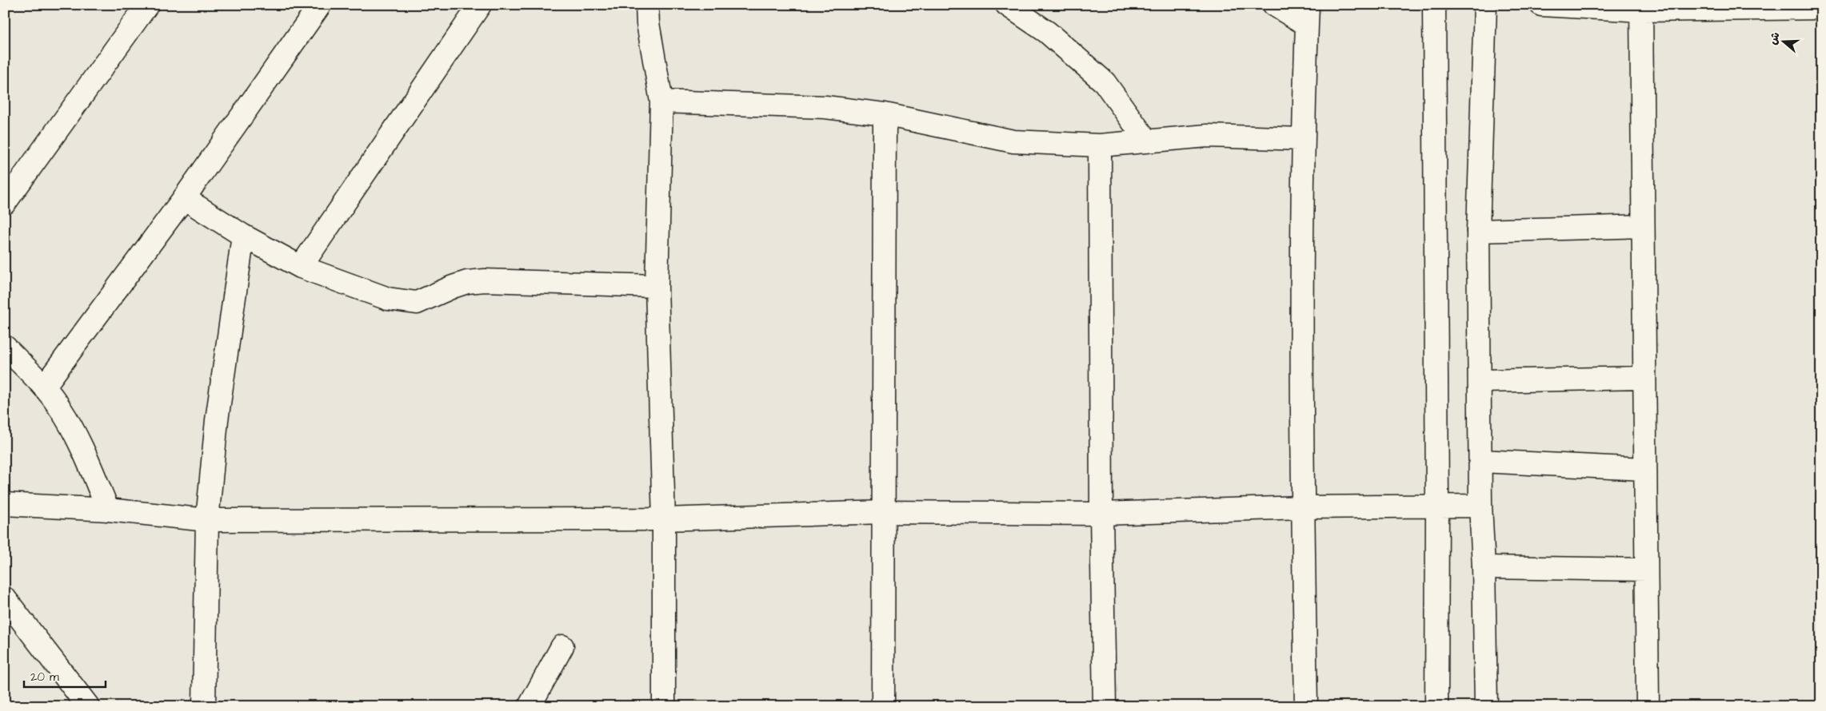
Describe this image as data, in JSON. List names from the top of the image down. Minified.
{"scale_bar":"20 m","north":"left"}
